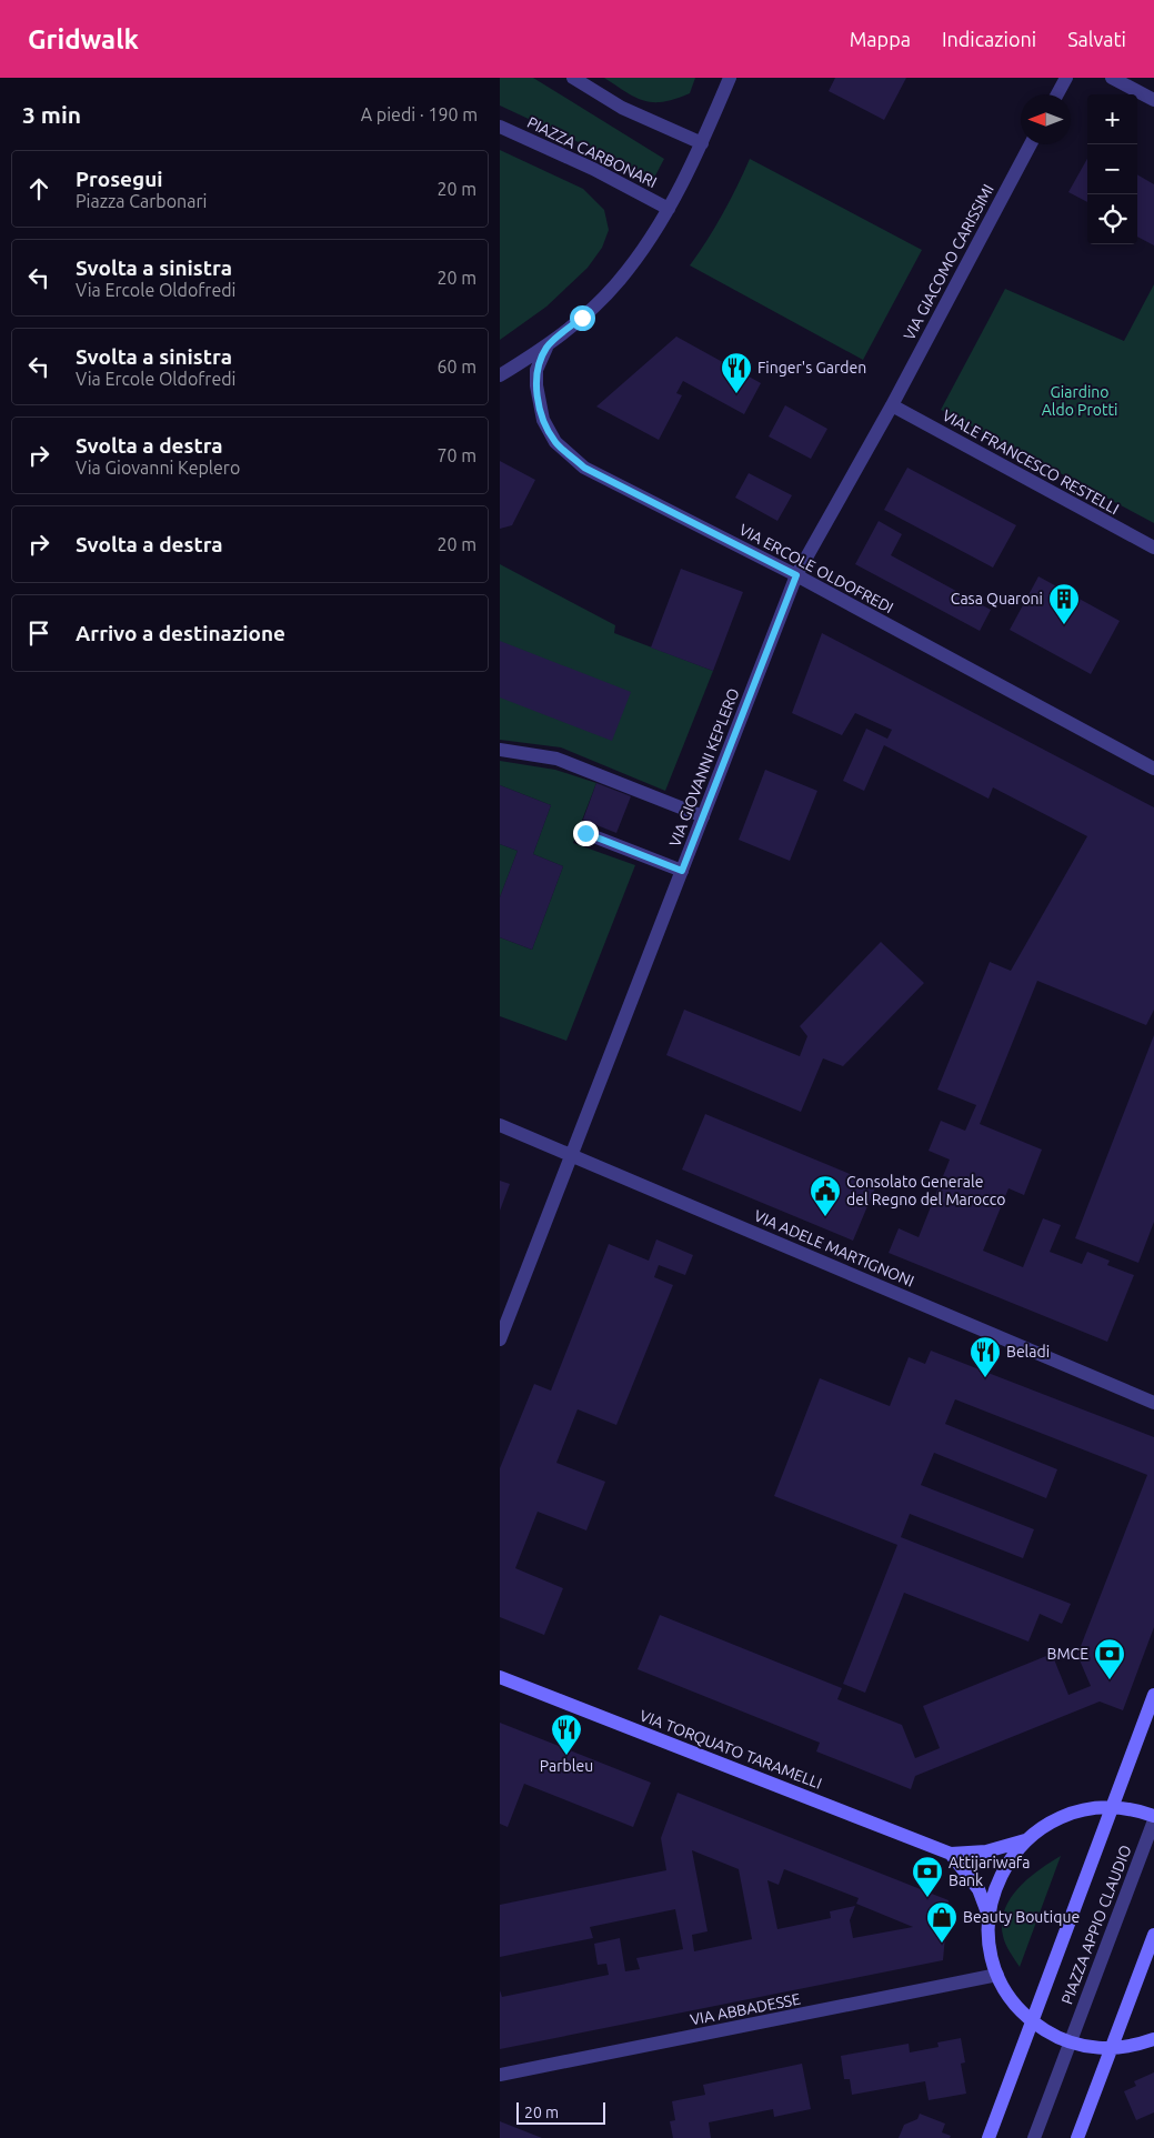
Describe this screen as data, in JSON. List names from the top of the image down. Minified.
{"streets":{"street":["PIAZZA CARBONARI","VIA GIACOMO CARISSIMI","VIALE FRANCESCO RESTELLI","VIA ERCOLE OLDOFREDI","VIA GIOVANNI KEPLERO","VIA ADELE MARTIGNONI","VIA TORQUATO TARAMELLI","PIAZZA APPIO CLAUDIO","VIA ABBADESSE"]},"crossings":[["VIA GIACOMO CARISSIMI","VIALE FRANCESCO RESTELLI"],["VIA GIACOMO CARISSIMI","VIA GIOVANNI KEPLERO"],["VIALE FRANCESCO RESTELLI","VIA GIOVANNI KEPLERO"],["VIA ERCOLE OLDOFREDI","VIA GIOVANNI KEPLERO"],["VIA GIOVANNI KEPLERO","VIA ADELE MARTIGNONI"],["VIA TORQUATO TARAMELLI","PIAZZA APPIO CLAUDIO"],["PIAZZA APPIO CLAUDIO","VIA ABBADESSE"]],"parks":["Giardino Aldo Protti"],"places":{"restaurant":["Finger's Garden","Beladi","Parbleu"],"building":["Casa Quaroni"],"public building":["Consolato Generale del Regno del Marocco"],"bank":["BMCE","Attijariwafa Bank"],"shop":["Beauty Boutique"]},"scale_bar":"20 m","north":"left","page":{"header":"Gridwalk","nav":["Mappa","Indicazioni","Salvati"],"heading":["3 min","A piedi · 190 m"],"map_buttons":["+","−"],"list":[["Prosegui","Piazza Carbonari","20 m"],["Svolta a sinistra","Via Ercole Oldofredi","20 m"],["Svolta a sinistra","Via Ercole Oldofredi","60 m"],["Svolta a destra","Via Giovanni Keplero","70 m"],["Svolta a destra","20 m"],"Arrivo a destinazione"],"scale":"20 m"}}
